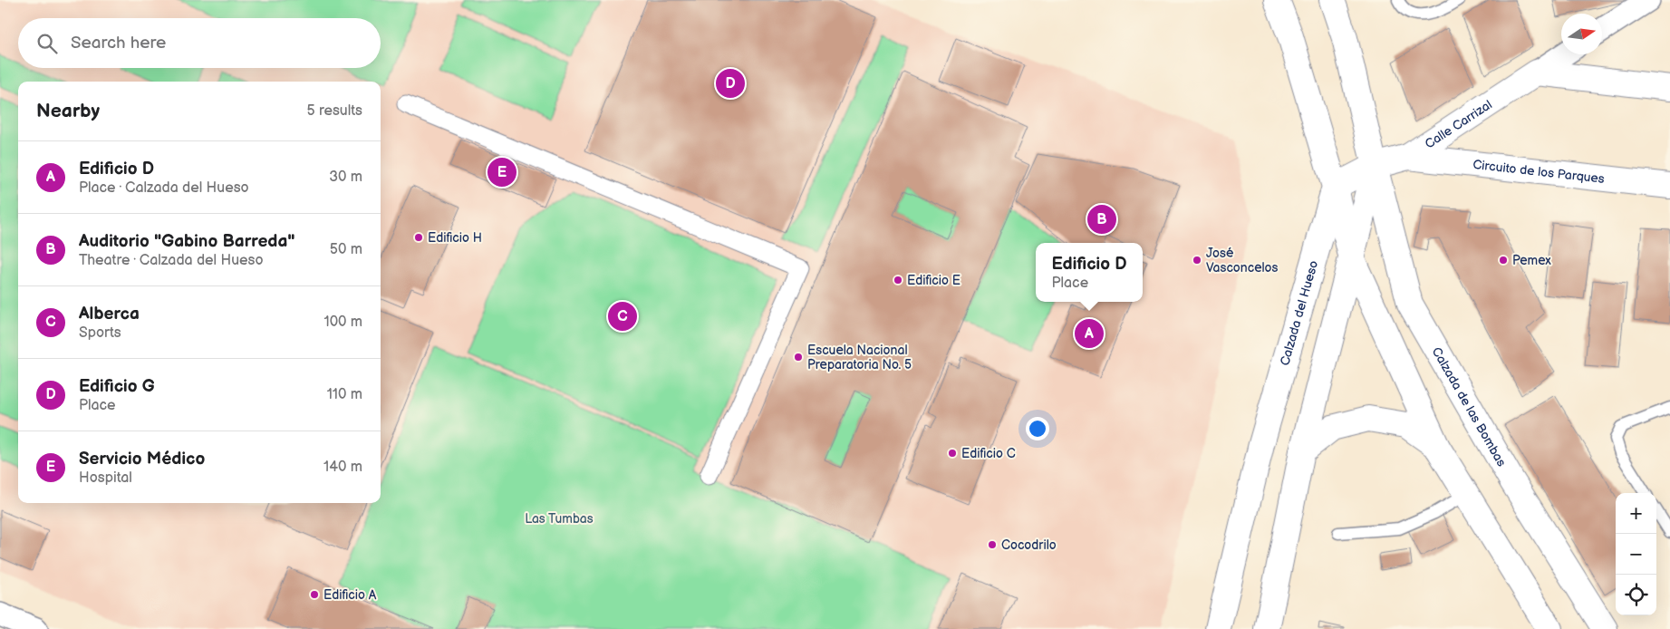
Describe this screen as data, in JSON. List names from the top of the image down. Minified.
{"streets":{"main road":["Calle Carrizal","Circuito de los Parques","Calzada del Hueso","Calzada de las Bombas"]},"crossings":[["Calle Carrizal","Circuito de los Parques"],["Calle Carrizal","Calzada del Hueso"],["Calle Carrizal","Calzada de las Bombas"]],"parks":["Las Tumbas"],"places":["Edificio H","José Vasconcelos","Pemex","Edificio E","Escuela Nacional Preparatoria No. 5","Edificio C","Cocodrilo","Edificio A"],"north":"right","page":{"search":"Search here","pins":["D","E","B","C","A"],"heading":["Nearby","5 results"],"list":[{"mark":"A","name":"Edificio D","note":"Place · Calzada del Hueso","value":"30 m"},{"mark":"B","name":"Auditorio \"Gabino Barreda\"","note":"Theatre · Calzada del Hueso","value":"50 m"},{"mark":"C","name":"Alberca","note":"Sports","value":"100 m"},{"mark":"D","name":"Edificio G","note":"Place","value":"110 m"},{"mark":"E","name":"Servicio Médico","note":"Hospital","value":"140 m"}],"popup":["Edificio D","Place"],"map_buttons":["+","−"]}}
